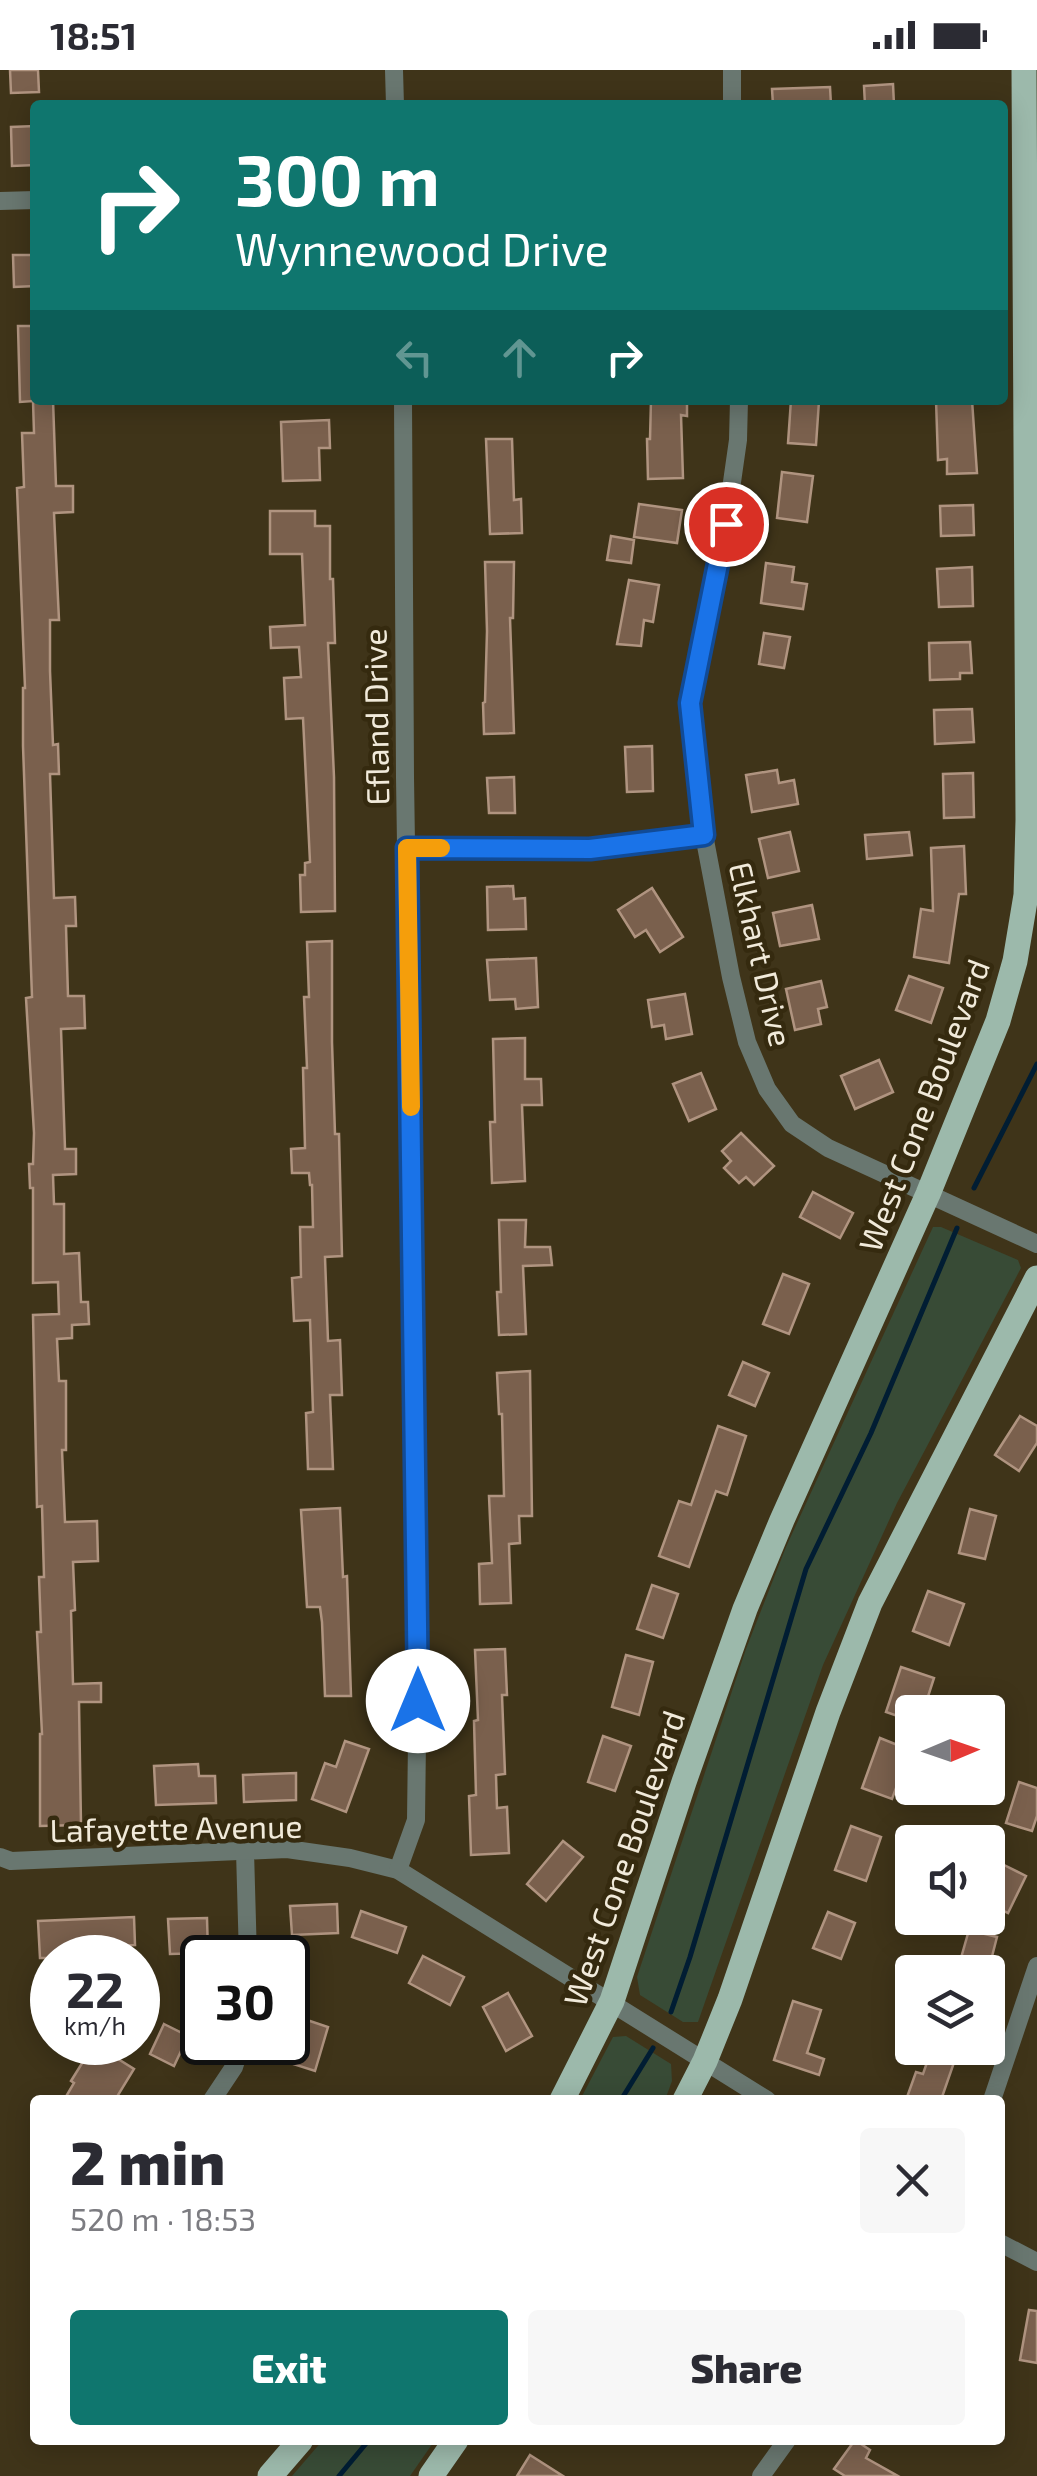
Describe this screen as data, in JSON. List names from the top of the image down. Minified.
{"streets":{"main road":["West Cone Boulevard"],"street":["Efland Drive","Elkhart Drive","Lafayette Avenue"]},"crossings":[["Efland Drive","Lafayette Avenue"],["Elkhart Drive","West Cone Boulevard"],["West Cone Boulevard","Lafayette Avenue"]],"north":"right","page":{"status":"18:51","turn":["300 m","Wynnewood Drive"],"speed":"22 km/h","limit":"30","heading":["2 min","520 m · 18:53"],"buttons":["Exit","Share"]}}
